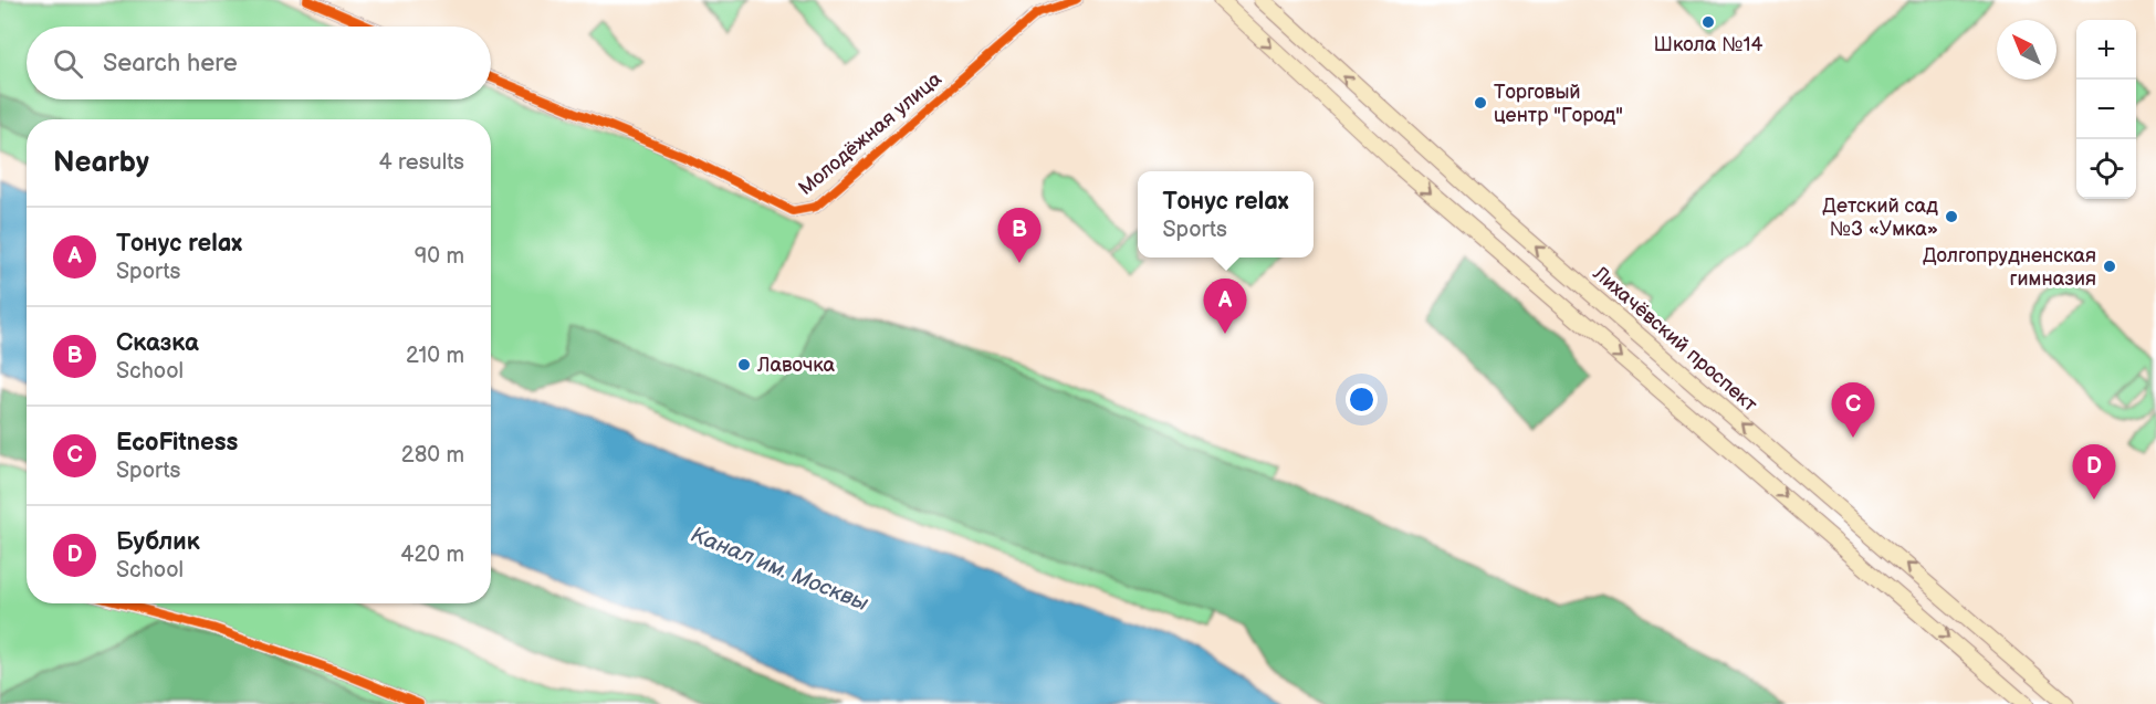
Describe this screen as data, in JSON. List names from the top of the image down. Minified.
{"streets":{"main road":["Лихачёвский проспект"],"street":["Молодёжная улица"]},"water":["Канал им. Москвы"],"places":["Школа №14","Торговый центр \"Город\"","Детский сад №3 «Умка»","Долгопрудненская гимназия","Лавочка"],"north":"top left","page":{"map_buttons":["+","−"],"search":"Search here","heading":["Nearby","4 results"],"popup":["Тонус relax","Sports"],"list":[{"mark":"A","name":"Тонус relax","note":"Sports","value":"90 m"},{"mark":"B","name":"Сказка","note":"School","value":"210 m"},{"mark":"C","name":"EcoFitness","note":"Sports","value":"280 m"},{"mark":"D","name":"Бублик","note":"School","value":"420 m"}],"pins":["B","A","C","D"]}}
